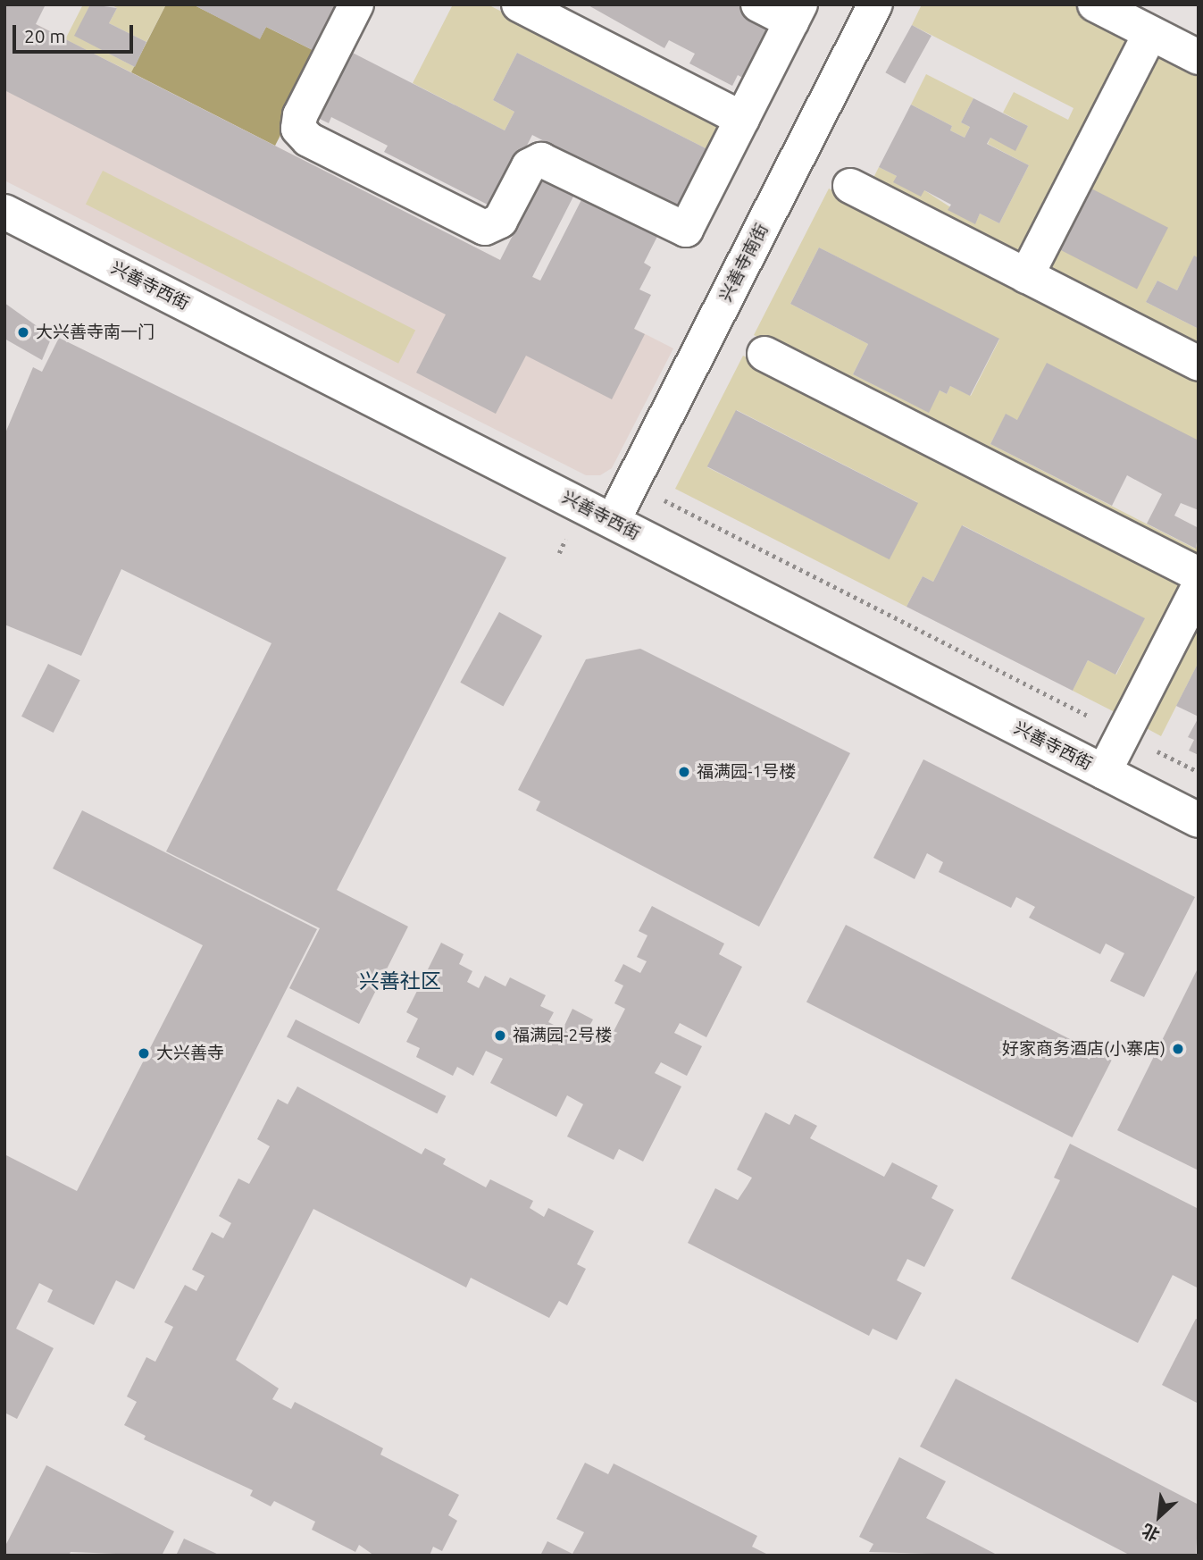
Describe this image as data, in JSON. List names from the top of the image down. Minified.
{"streets":{"street":["兴善寺南街","兴善寺西街"]},"crossings":[["兴善寺南街","兴善寺西街"]],"districts":["兴善社区"],"places":["大兴善寺南一门","福满园-1号楼","福满园-2号楼","好家商务酒店(小寨店)","大兴善寺"],"scale_bar":"20 m","north":"bottom left"}
